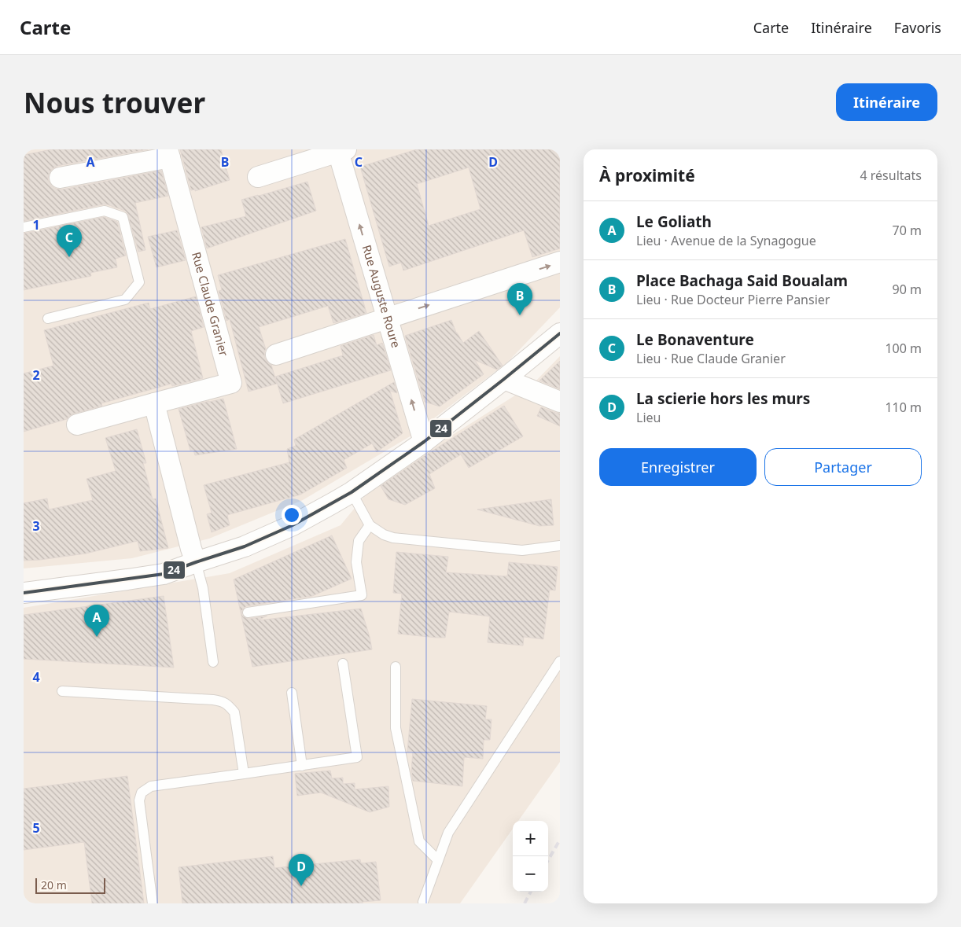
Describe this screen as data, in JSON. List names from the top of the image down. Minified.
{"streets":{"street":["Rue Auguste Roure","Rue Claude Granier"]},"one_way":["Rue Auguste Roure"],"lines":["transit line 24"],"scale_bar":"20 m","page":{"header":"Carte","nav":["Carte","Itinéraire","Favoris"],"buttons":["Itinéraire",["Enregistrer","Partager"]],"title":"Nous trouver","heading":["À proximité","4 résultats"],"list":[{"mark":"A","name":"Le Goliath","note":"Lieu · Avenue de la Synagogue","value":"70 m"},{"mark":"B","name":"Place Bachaga Said Boualam","note":"Lieu · Rue Docteur Pierre Pansier","value":"90 m"},{"mark":"C","name":"Le Bonaventure","note":"Lieu · Rue Claude Granier","value":"100 m"},{"mark":"D","name":"La scierie hors les murs","note":"Lieu","value":"110 m"}],"pins":["C","B","A","D"],"map_buttons":["+","−"],"scale":"20 m"},"grid":{"columns":["A","B","C","D"],"rows":["1","2","3","4","5"]}}
